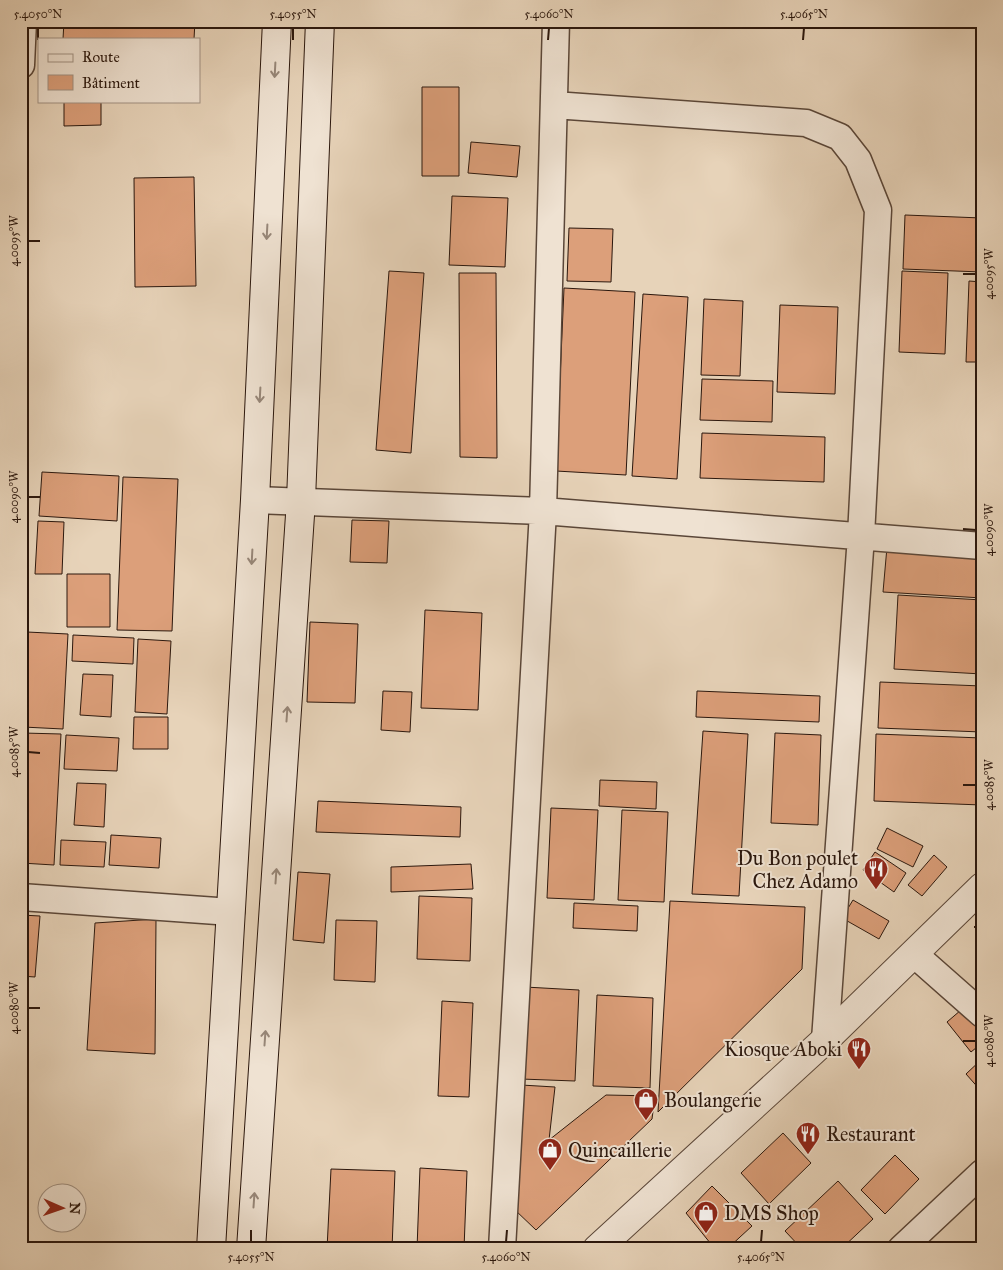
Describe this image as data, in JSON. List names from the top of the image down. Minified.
{"places":{"restaurant":["Du Bon poulet Chez Adamo","Kiosque Aboki","Restaurant"],"shop":["Boulangerie","Quincaillerie","DMS Shop"]},"legend":["Route","Bâtiment"],"north":"right","coordinates":["5.4050°N","5.4055°N","5.4060°N","5.4065°N","4.0095°W","4.0090°W","4.0085°W","4.0080°W"]}
